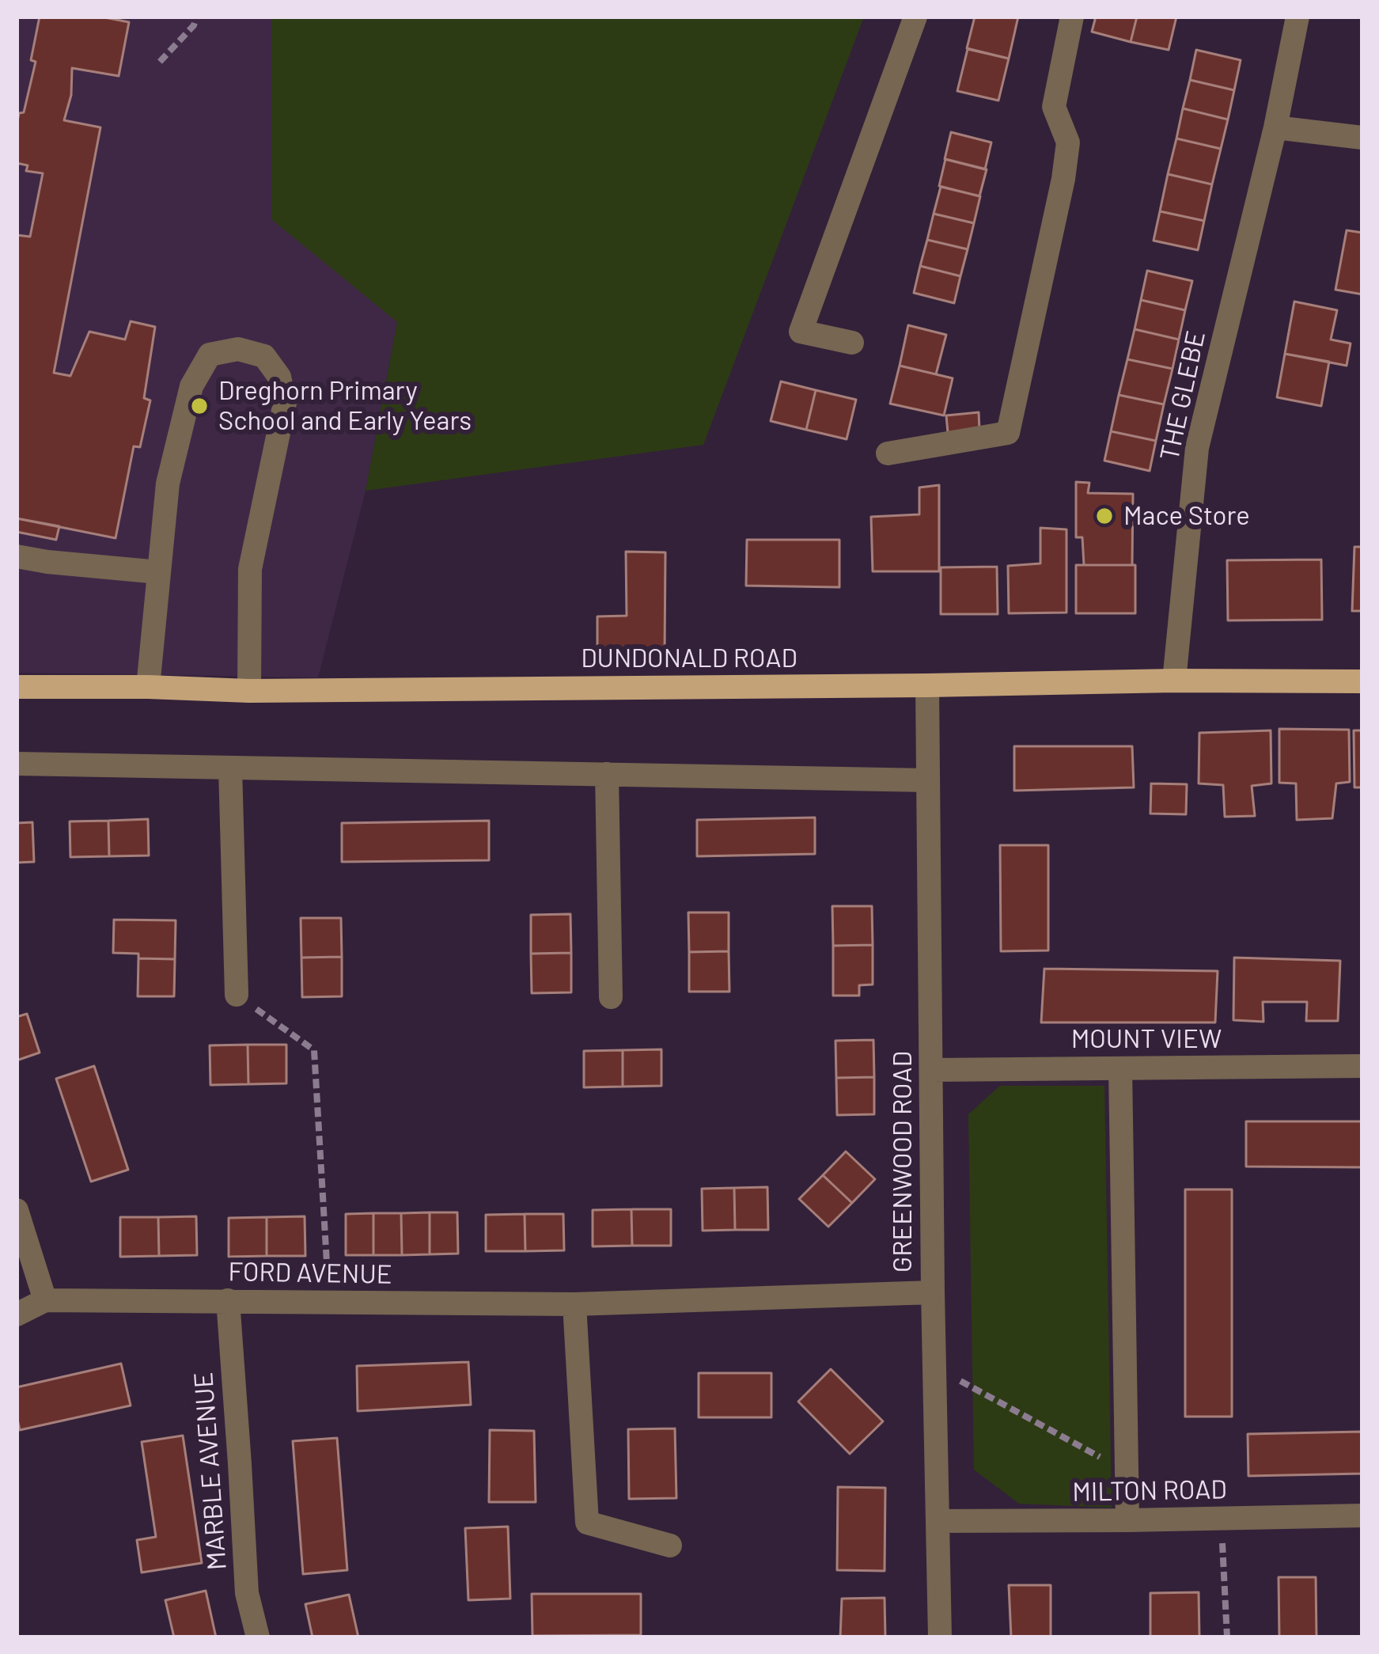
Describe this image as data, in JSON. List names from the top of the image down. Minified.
{"streets":{"main road":["DUNDONALD ROAD"],"street":["THE GLEBE","MOUNT VIEW","GREENWOOD ROAD","FORD AVENUE","MARBLE AVENUE","MILTON ROAD"]},"crossings":[["THE GLEBE","DUNDONALD ROAD"],["DUNDONALD ROAD","GREENWOOD ROAD"],["MOUNT VIEW","GREENWOOD ROAD"],["GREENWOOD ROAD","FORD AVENUE"],["GREENWOOD ROAD","MILTON ROAD"],["FORD AVENUE","MARBLE AVENUE"]],"places":["Dreghorn Primary School and Early Years","Mace Store"]}
